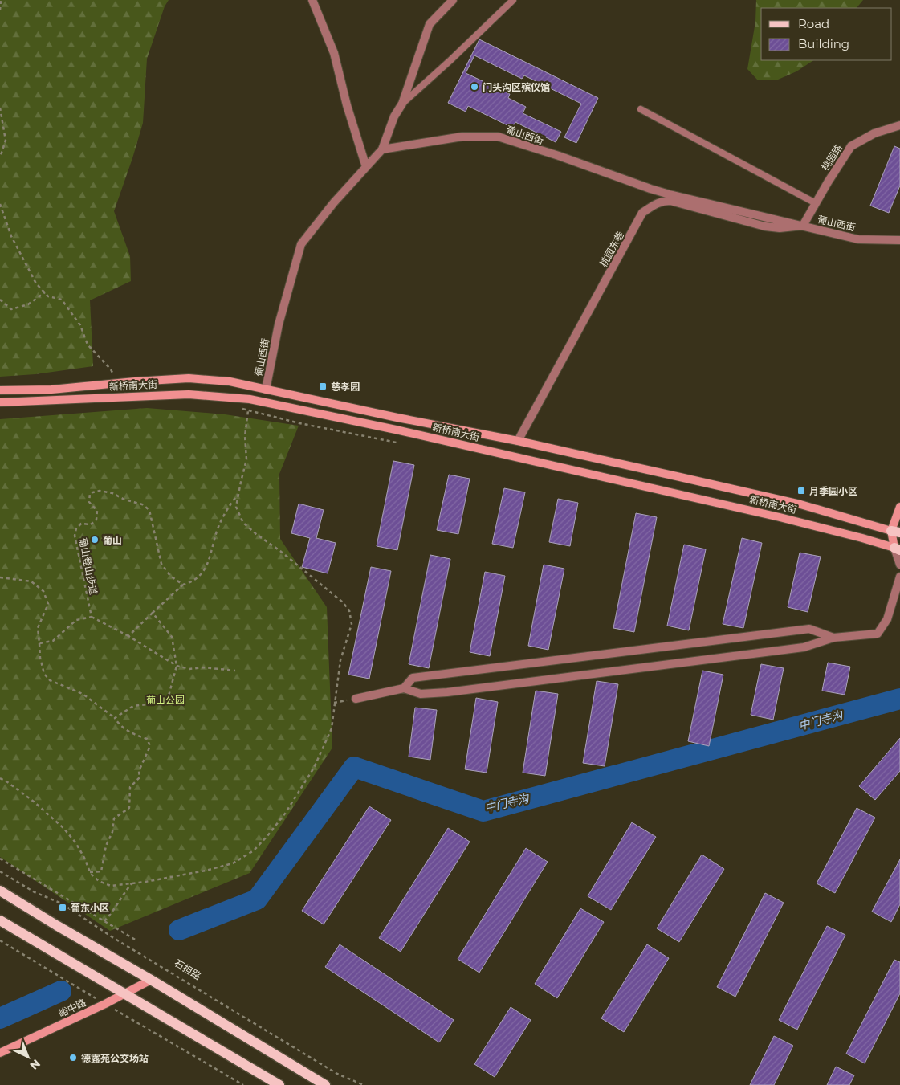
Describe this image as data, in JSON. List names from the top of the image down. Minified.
{"streets":{"main road":["新桥南大街","峪中路"],"street":["葡山西街","桃园路","桃园东巷"],"path":["葡山登山步道","石担路"]},"crossings":[["葡山西街","桃园路"],["葡山西街","桃园东巷"],["葡山西街","新桥南大街"],["桃园路","桃园东巷"],["桃园东巷","新桥南大街"]],"water":["中门寺沟"],"parks":["葡山公园"],"places":{"other":["门头沟区殡仪馆","葡山","德露苑公交场站"],"transit":["慈孝园","月季园小区","葡东小区"]},"legend":["Road","Building"],"north":"bottom right"}
